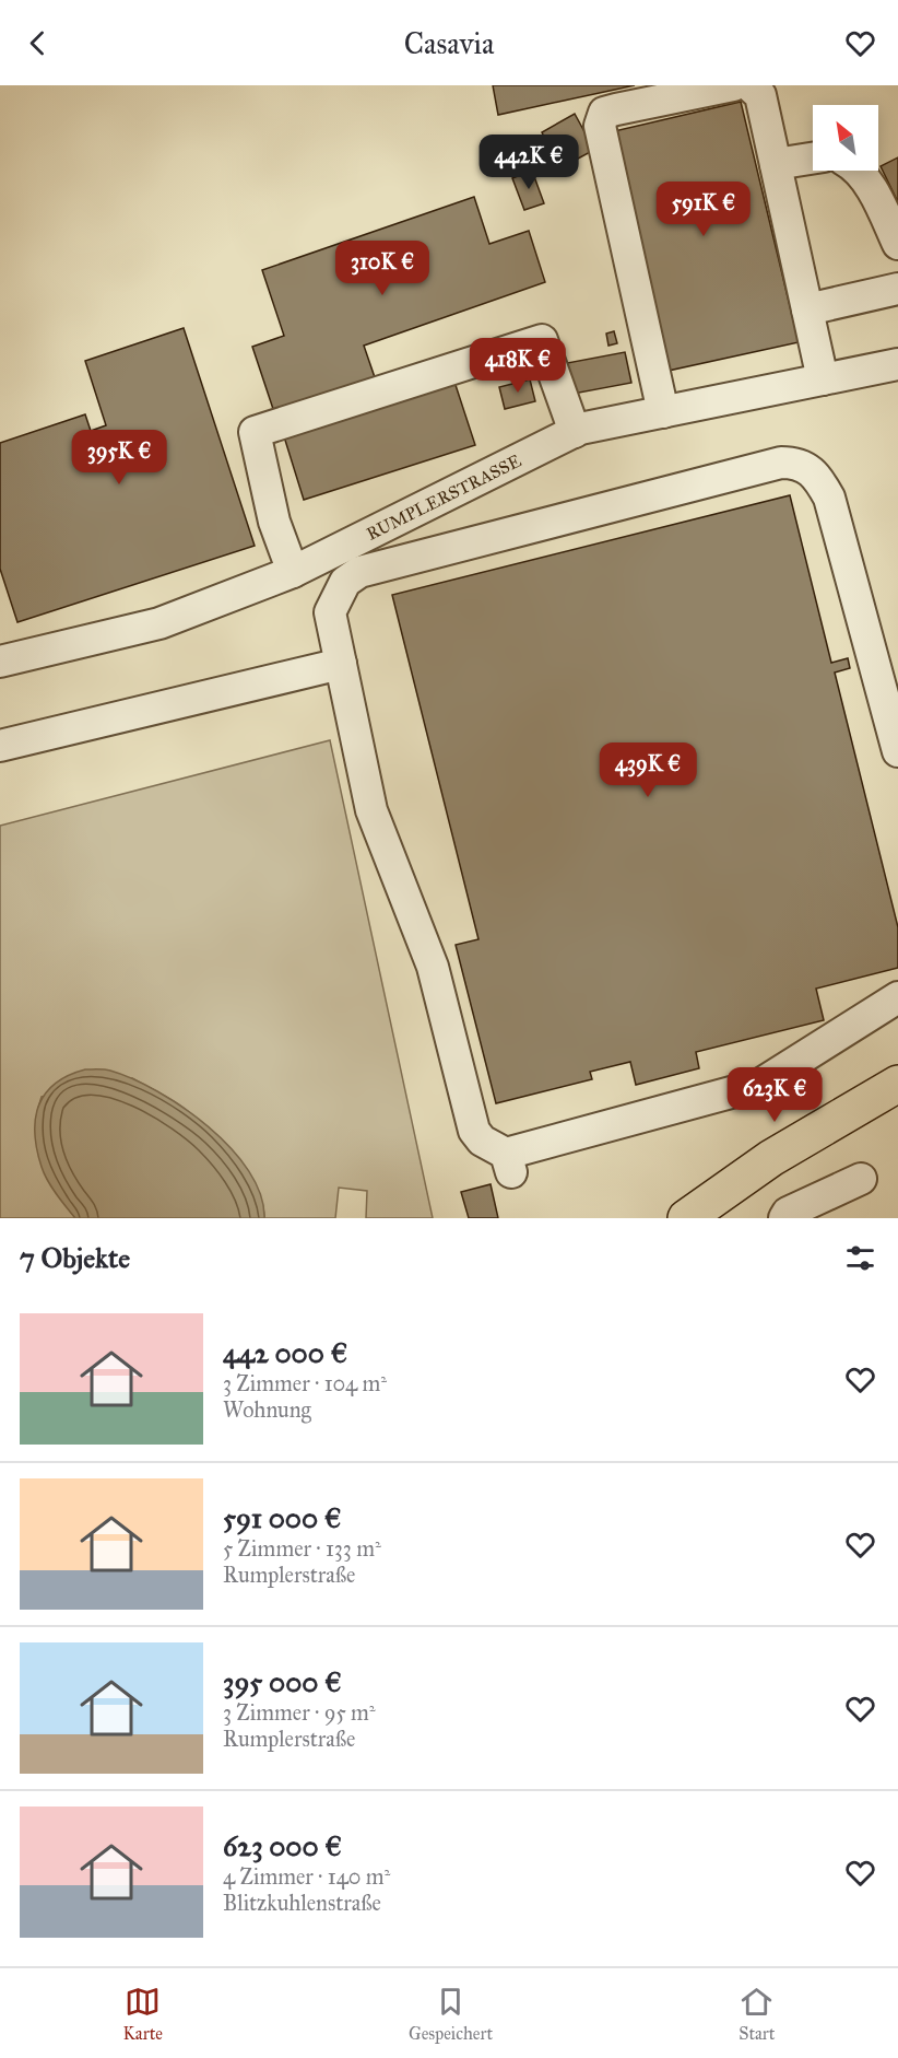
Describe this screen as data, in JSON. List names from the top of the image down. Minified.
{"streets":{"street":["RUMPLERSTRASSE"]},"north":"top left","page":{"header":"Casavia","price":["442K €","591K €","310K €","418K €","395K €","439K €","623K €"],"heading":"7 Objekte","list":[{"name":"442 000 €","note":"3 Zimmer · 104 m² · Wohnung"},{"name":"591 000 €","note":"5 Zimmer · 133 m² · Rumplerstraße"},{"name":"395 000 €","note":"3 Zimmer · 95 m² · Rumplerstraße"},{"name":"623 000 €","note":"4 Zimmer · 140 m² · Blitzkuhlenstraße"}],"tabs":["Karte","Gespeichert","Start"]}}
